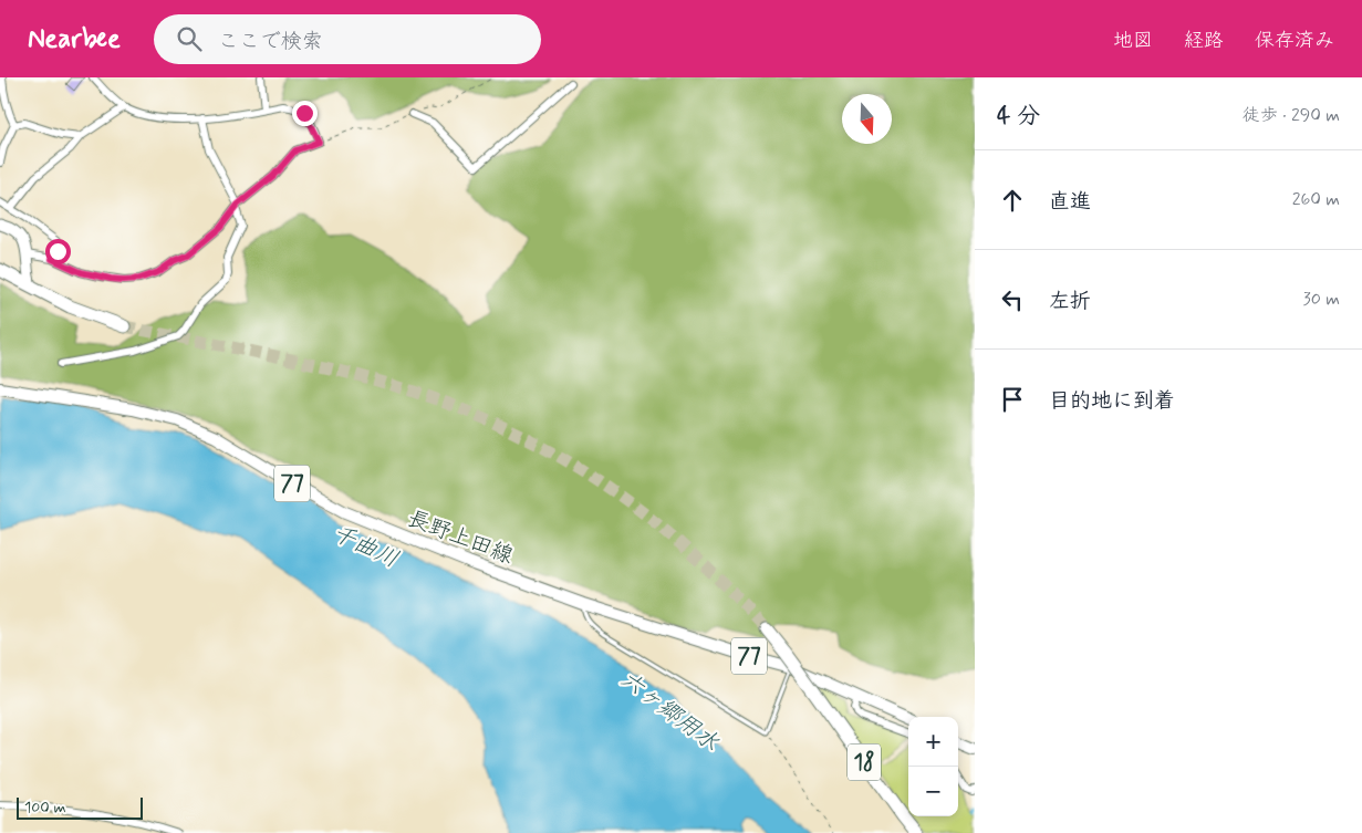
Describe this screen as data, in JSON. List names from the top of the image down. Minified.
{"streets":{"highway":["18"],"main road":["77","長野上田線"]},"water":["千曲川","六ヶ郷用水"],"scale_bar":"100 m","north":"bottom","page":{"header":"Nearbee","search":"ここで検索","nav":["地図","経路","保存済み"],"heading":["4 分","徒歩 · 290 m"],"list":[["直進","260 m"],["左折","30 m"],"目的地に到着"],"map_buttons":["+","−"],"scale":"100 m"}}
